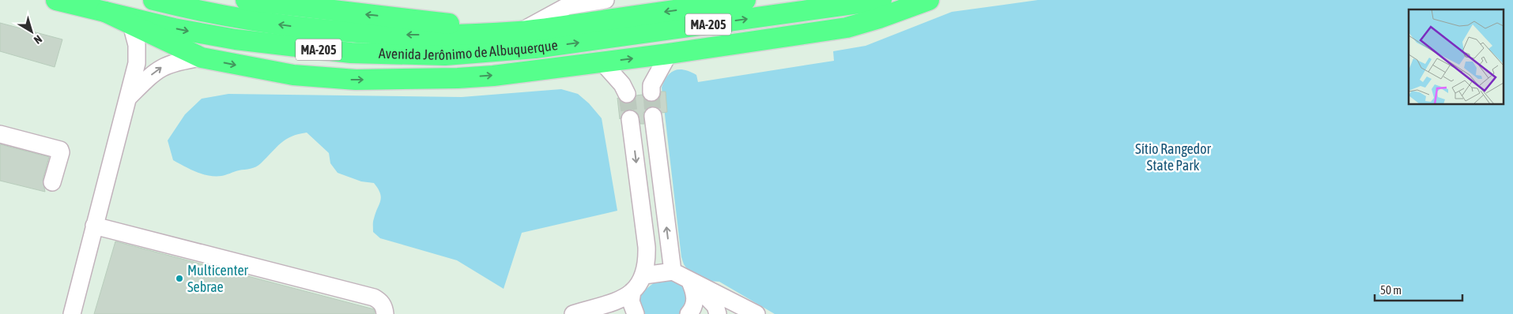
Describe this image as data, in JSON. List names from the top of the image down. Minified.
{"streets":{"main road":["MA-205","Avenida Jerônimo de Albuquerque"]},"crossings":[["MA-205","Avenida Jerônimo de Albuquerque"]],"parks":["Sítio Rangedor State Park"],"places":["Multicenter Sebrae"],"scale_bar":"50 m","north":"bottom right"}
